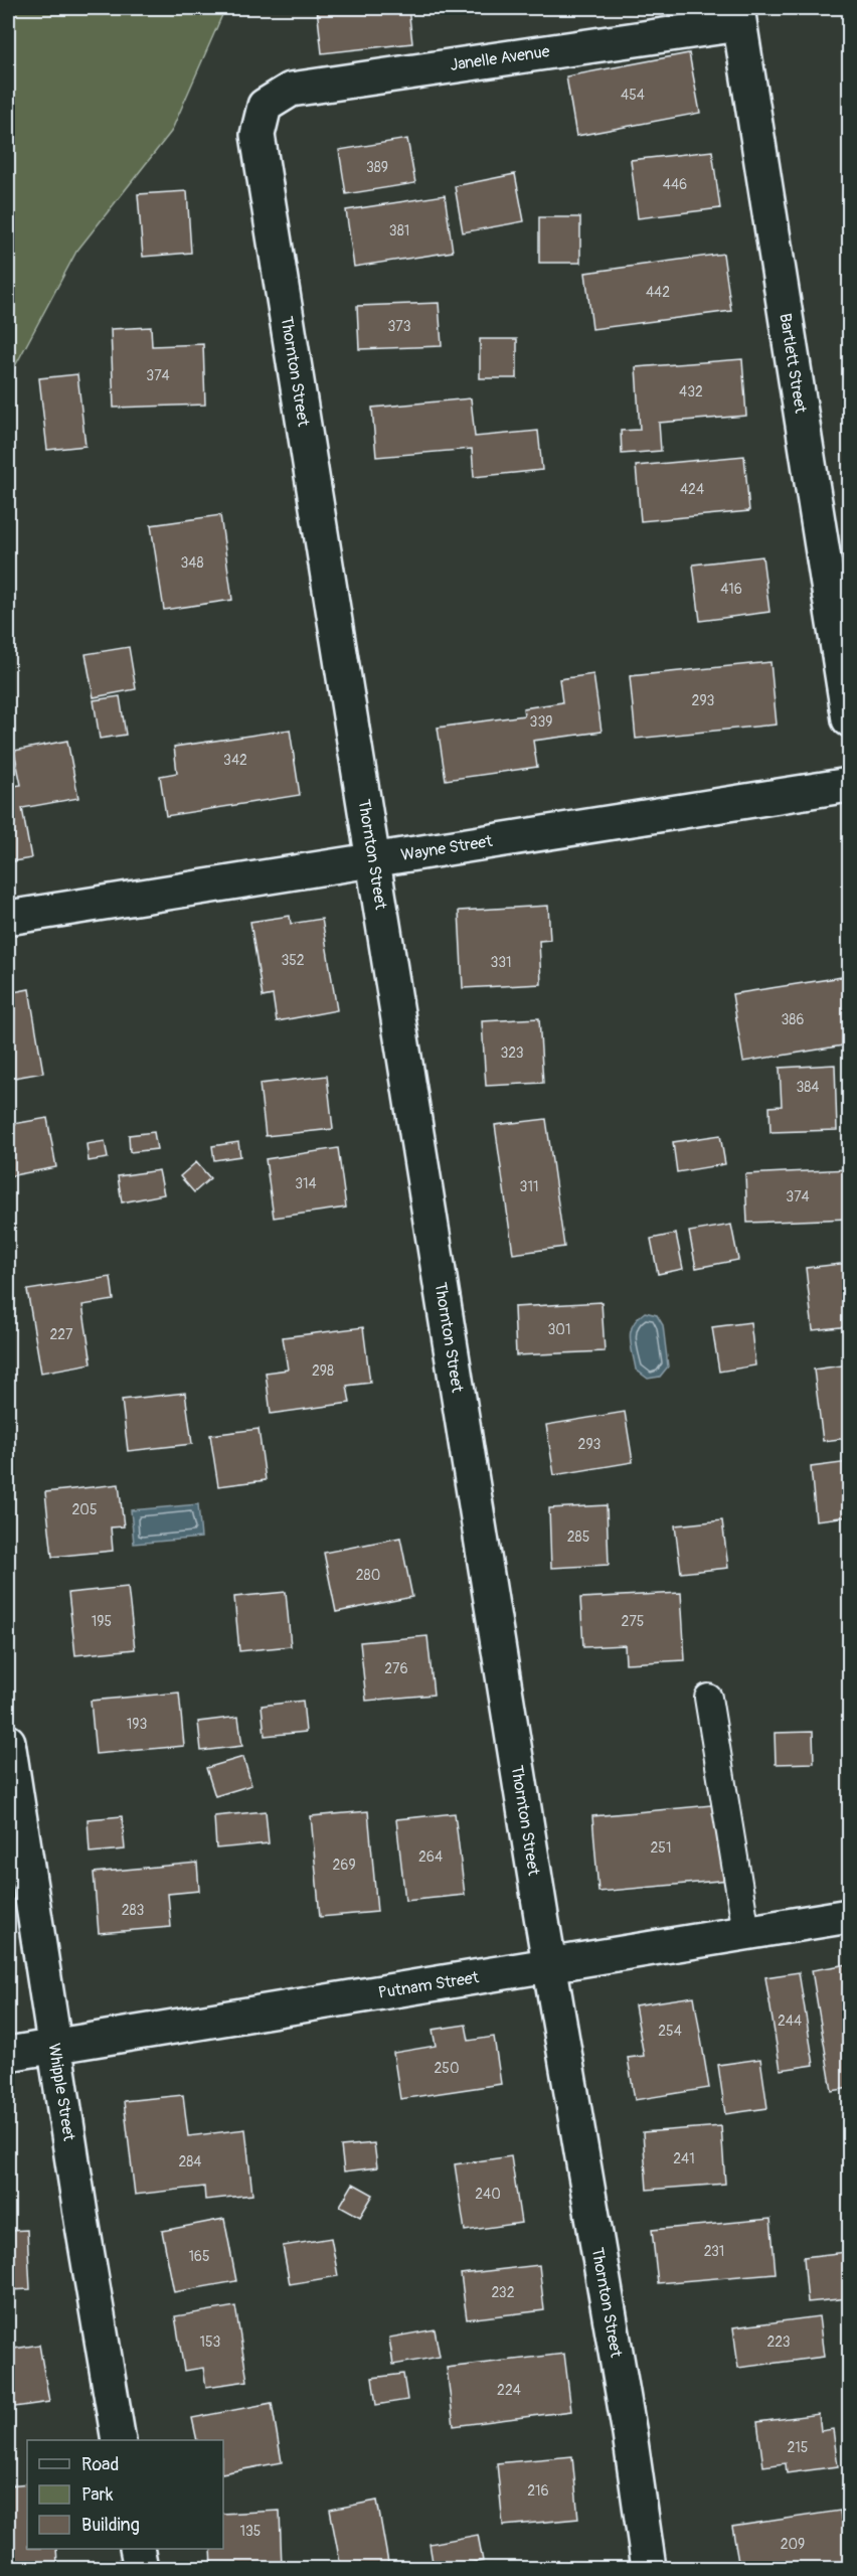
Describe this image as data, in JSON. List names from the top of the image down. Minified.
{"streets":{"street":["Janelle Avenue","Bartlett Street","Thornton Street","Wayne Street","Putnam Street","Whipple Street"]},"crossings":[["Janelle Avenue","Bartlett Street"],["Janelle Avenue","Thornton Street"],["Thornton Street","Wayne Street"],["Thornton Street","Putnam Street"],["Putnam Street","Whipple Street"]],"house_numbers":["454","389","446","381","442","373","374","432","424","348","416","293","339","342","352","331","386","323","384","314","311","374","301","227","298","293","205","285","280","195","275","276","193","251","264","269","283","244","254","250","241","284","240","231","165","232","153","223","224","215","216","135","209"],"legend":["Road","Park","Building"]}
